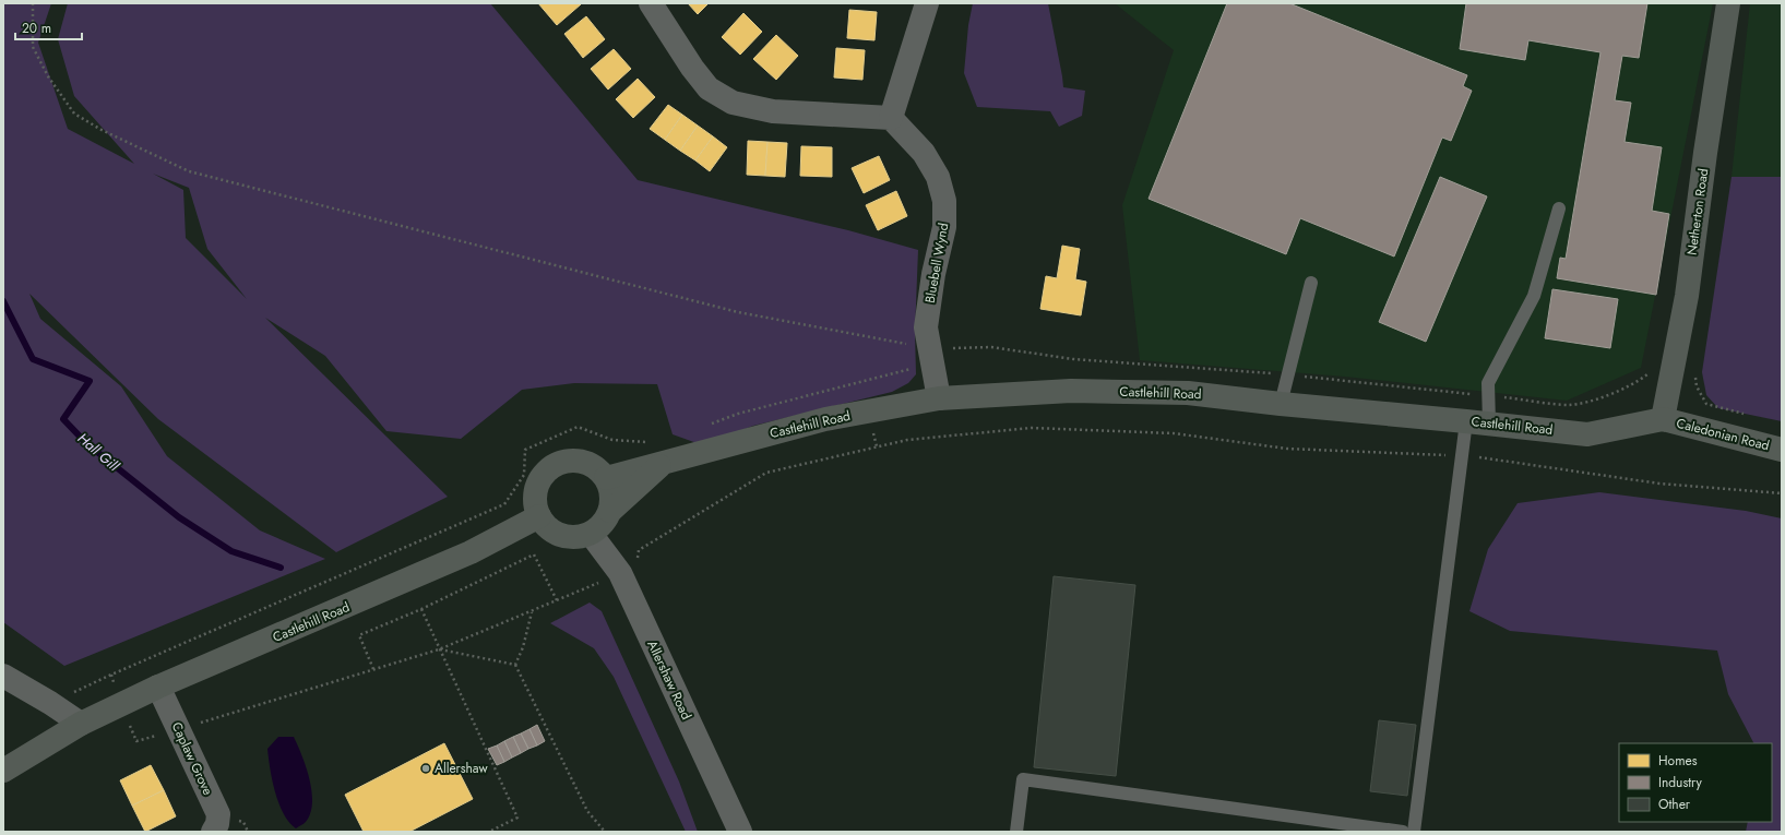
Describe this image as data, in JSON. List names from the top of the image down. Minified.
{"streets":{"main road":["Netherton Road","Castlehill Road","Caledonian Road"],"street":["Bluebell Wynd","Allershaw Road","Caplaw Grove"]},"crossings":[["Netherton Road","Castlehill Road"],["Netherton Road","Caledonian Road"],["Bluebell Wynd","Castlehill Road"],["Castlehill Road","Caledonian Road"],["Castlehill Road","Allershaw Road"],["Castlehill Road","Caplaw Grove"]],"water":["Hall Gill"],"places":["Allershaw"],"legend":["Homes","Industry","Other"],"scale_bar":"20 m"}
